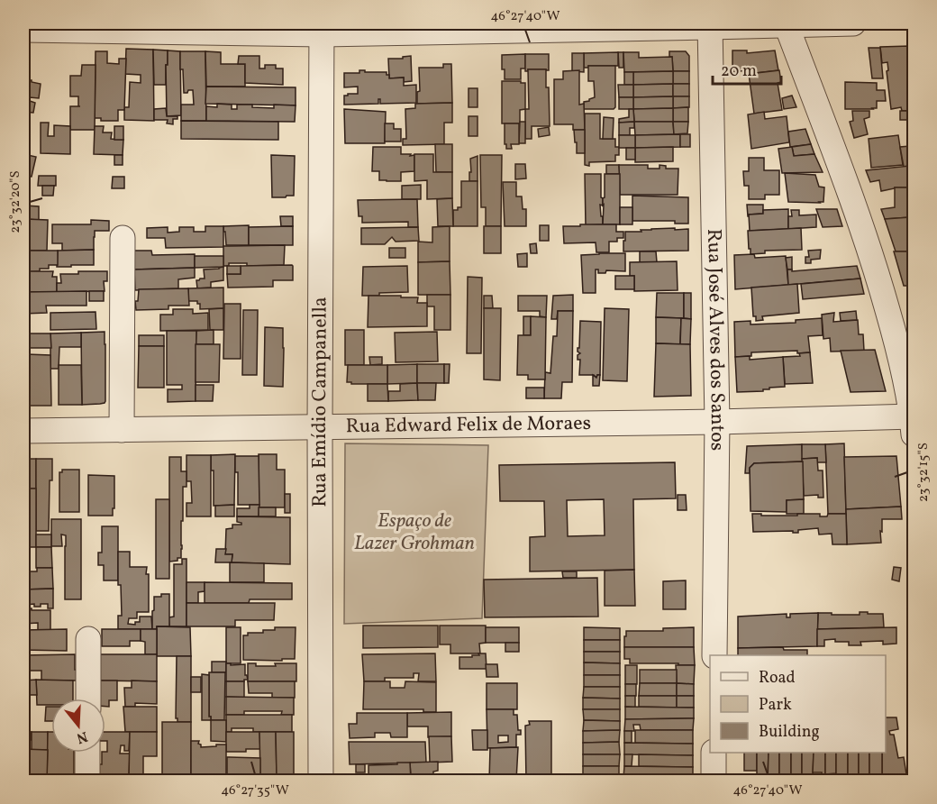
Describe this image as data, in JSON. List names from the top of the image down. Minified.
{"streets":{"street":["Rua José Alves dos Santos","Rua Emídio Campanella","Rua Edward Felix de Moraes"]},"crossings":[["Rua José Alves dos Santos","Rua Edward Felix de Moraes"],["Rua Emídio Campanella","Rua Edward Felix de Moraes"]],"parks":["Espaço de Lazer Grohman"],"legend":["Road","Park","Building"],"scale_bar":"20 m","north":"bottom","coordinates":["46°27'40\"W","23°32'20\"S","23°32'15\"S","46°27'35\"W"]}
